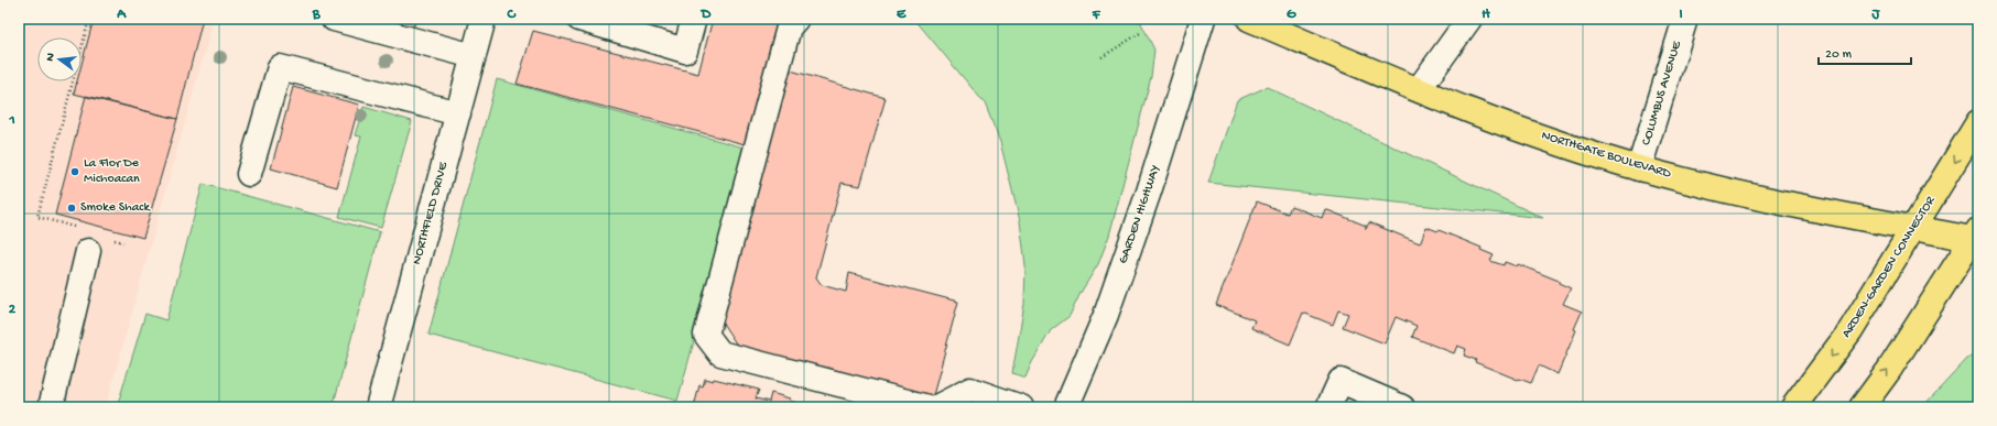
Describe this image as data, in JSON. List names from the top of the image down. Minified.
{"streets":{"main road":["NORTHGATE BOULEVARD","ARDEN-GARDEN CONNECTOR"],"street":["COLUMBUS AVENUE","NORTHFIELD DRIVE","GARDEN HIGHWAY"]},"crossings":[["COLUMBUS AVENUE","NORTHGATE BOULEVARD"],["NORTHGATE BOULEVARD","ARDEN-GARDEN CONNECTOR"]],"places":["La Flor De Michoacan","Smoke Shack"],"scale_bar":"20 m","north":"left","grid":{"columns":["A","B","C","D","E","F","G","H","I","J"],"rows":["1","2"]}}
